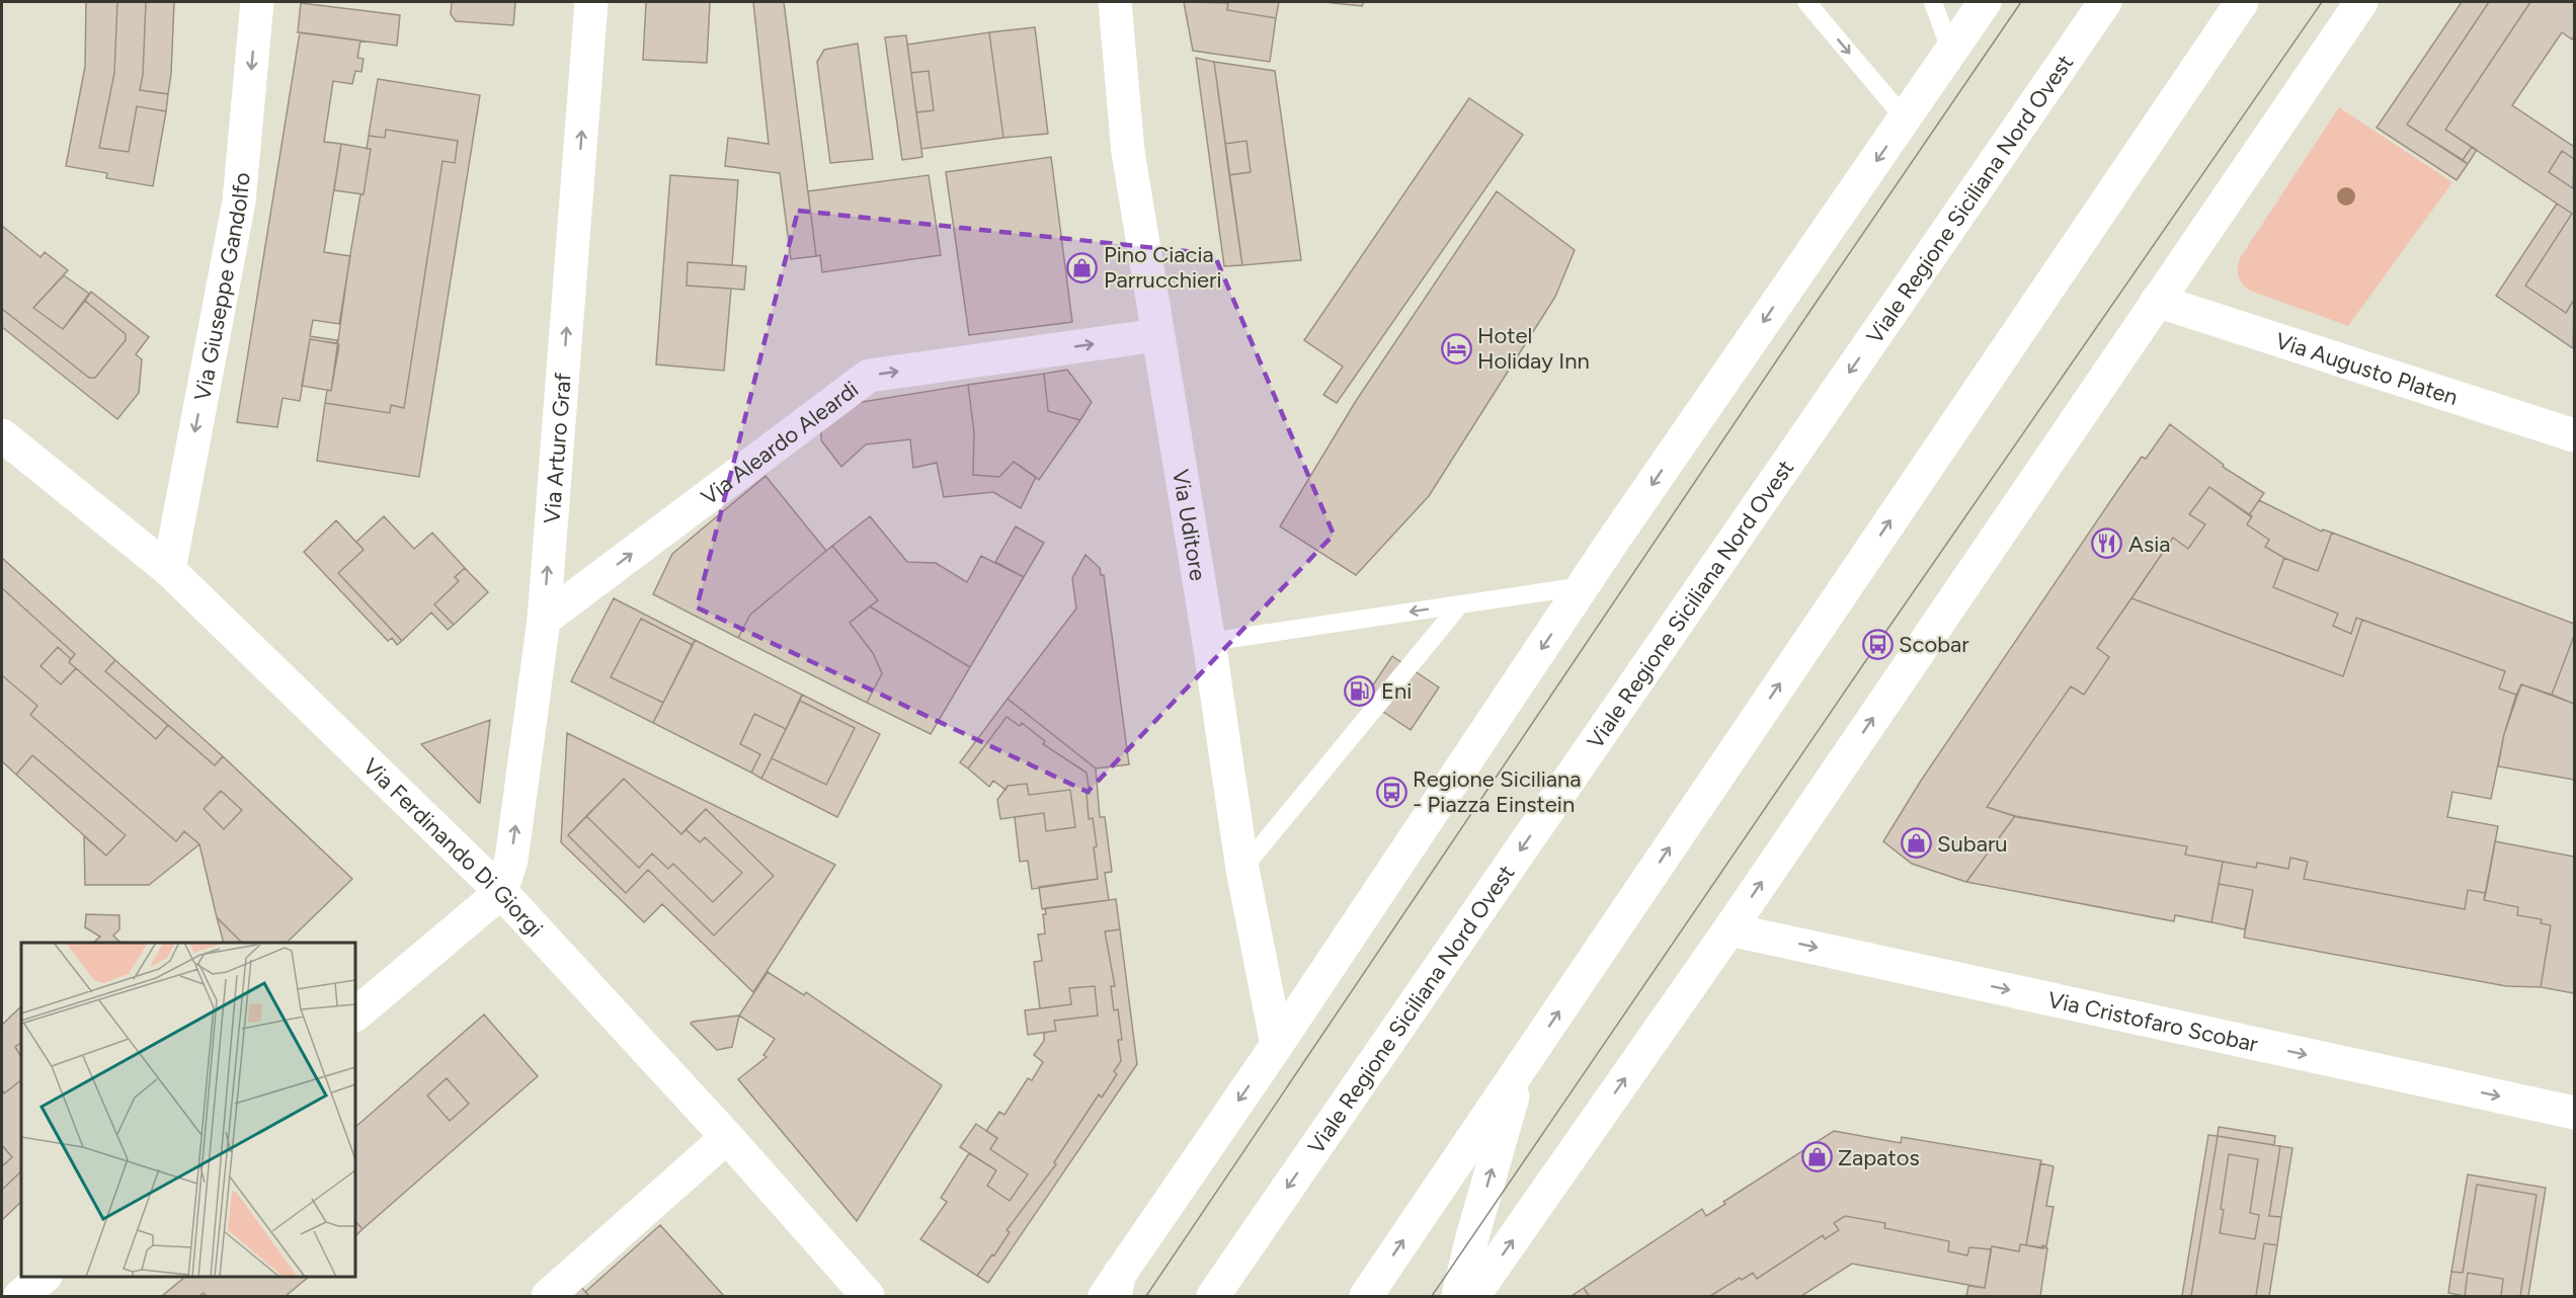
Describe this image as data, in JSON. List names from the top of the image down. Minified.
{"streets":{"street":["Viale Regione Siciliana Nord Ovest","Via Giuseppe Gandolfo","Via Augusto Platen","Via Aleardo Aleardi","Via Arturo Graf","Via Uditore","Via Ferdinando Di Giorgi","Via Cristofaro Scobar"]},"crossings":[["Via Giuseppe Gandolfo","Via Ferdinando Di Giorgi"],["Via Aleardo Aleardi","Via Arturo Graf"],["Via Aleardo Aleardi","Via Uditore"],["Via Arturo Graf","Via Ferdinando Di Giorgi"]],"one_way":["Via Giuseppe Gandolfo","Via Aleardo Aleardi","Via Arturo Graf","Via Cristofaro Scobar"],"places":{"shop":["Pino Ciacia Parrucchieri","Subaru","Zapatos"],"hotel":["Hotel Holiday Inn"],"restaurant":["Asia"],"bus stop":["Scobar","Regione Siciliana - Piazza Einstein"],"fuel station":["Eni"]}}
